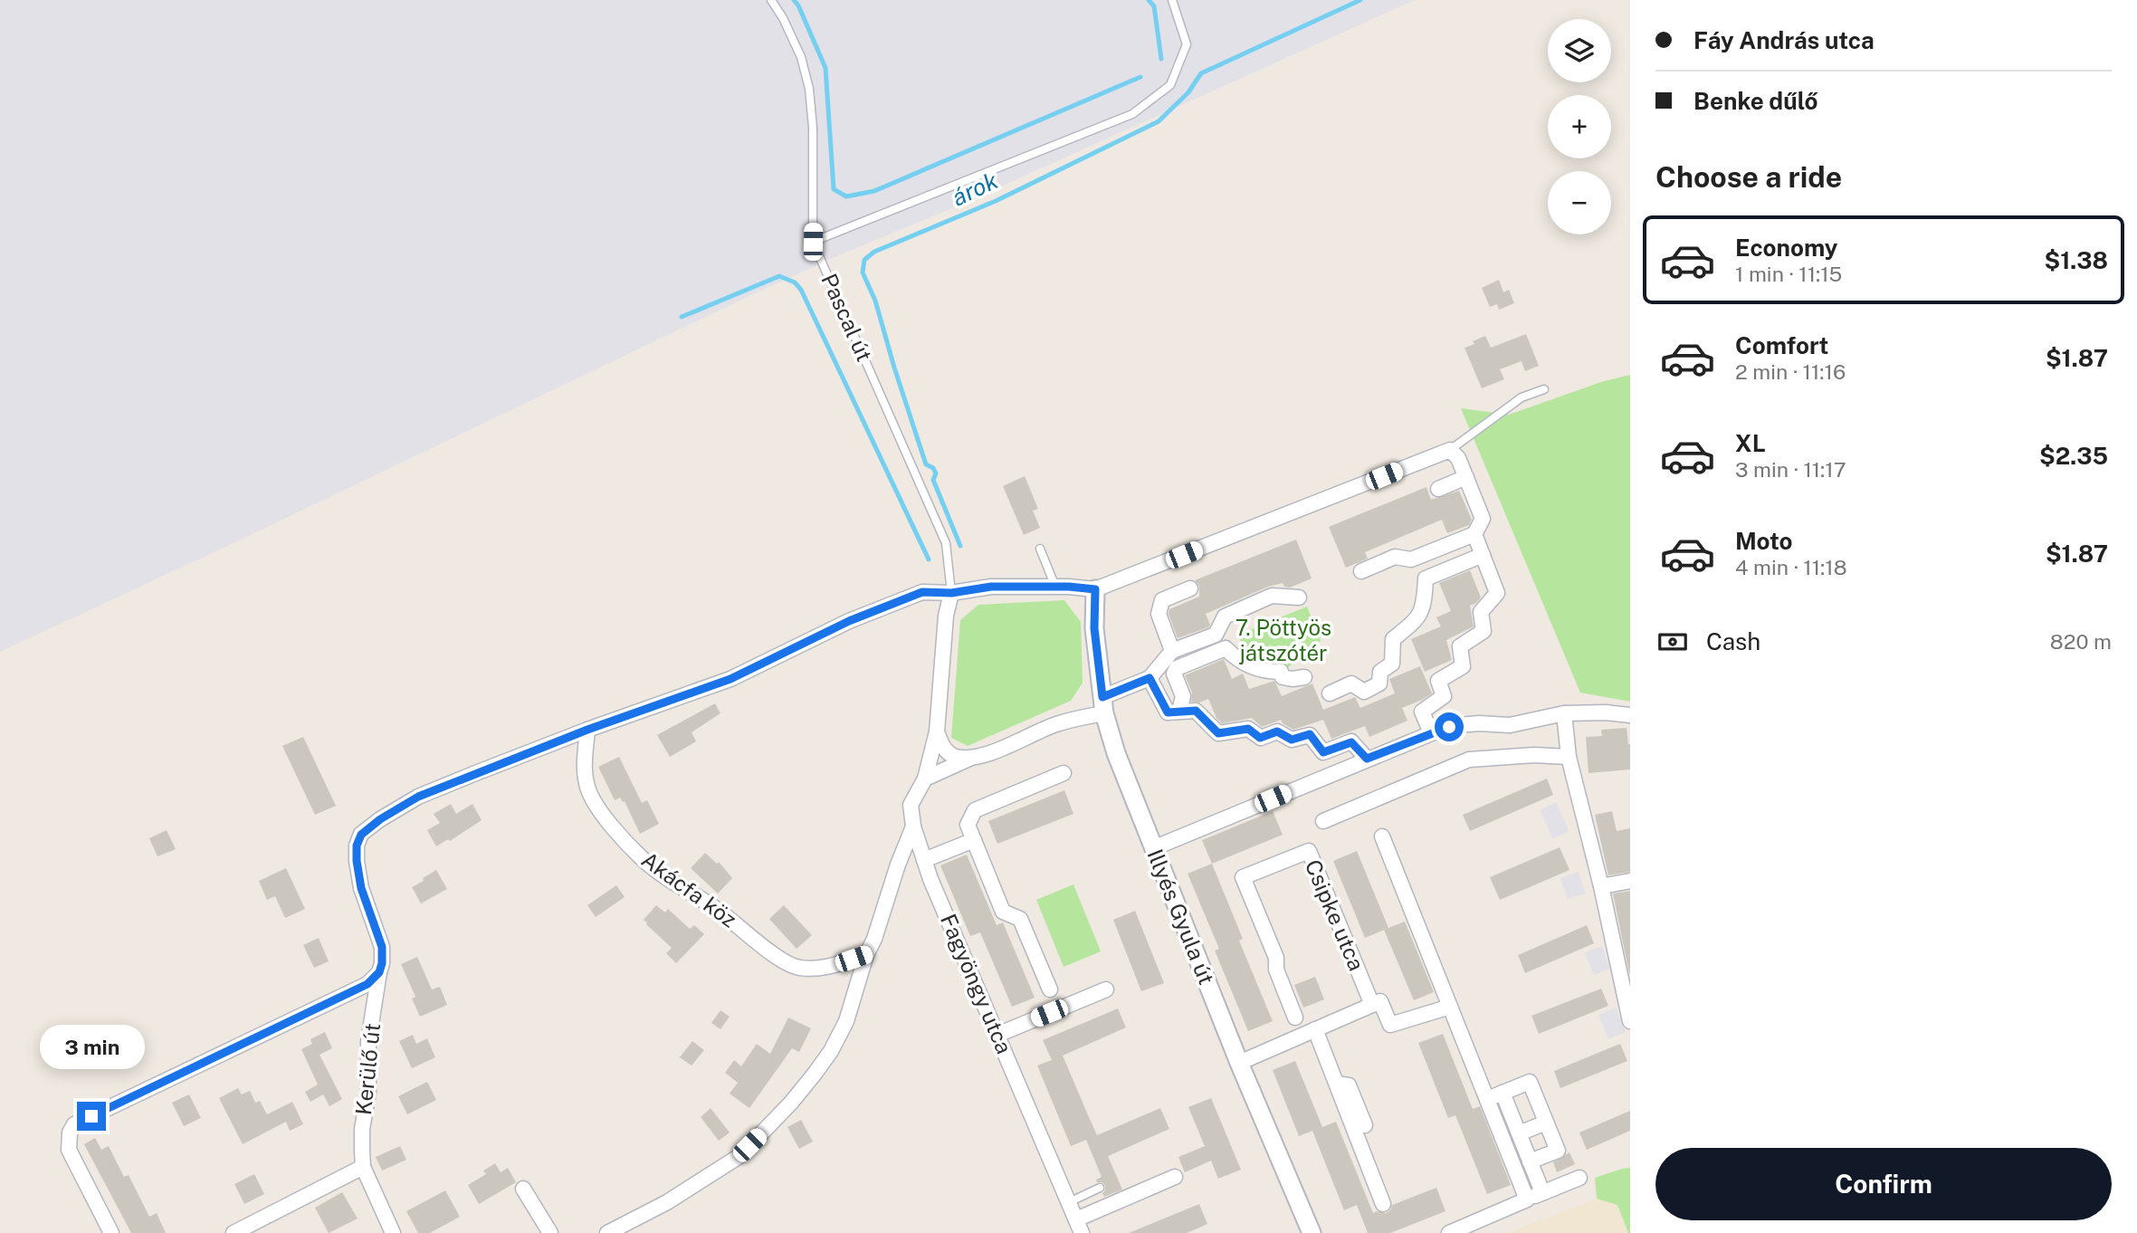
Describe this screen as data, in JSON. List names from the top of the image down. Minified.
{"streets":{"street":["Akácfa köz","Csipke utca","Illyés Gyula út","Fagyöngy utca","Kerülő út"],"lane":["Pascal út"]},"crossings":[["Pascal út","Fagyöngy utca"],["Pascal út","Kerülő út"],["Akácfa köz","Kerülő út"],["Illyés Gyula út","Kerülő út"],["Fagyöngy utca","Kerülő út"]],"water":["árok"],"parks":["7. Pöttyös játszótér"],"page":{"banner":["Fáy András utca","Benke dűlő"],"map_buttons":["+","−"],"heading":"Choose a ride","list":[{"name":"Economy","note":"1 min · 11:15","value":"$1.38"},{"name":"Comfort","note":"2 min · 11:16","value":"$1.87"},{"name":"XL","note":"3 min · 11:17","value":"$2.35"},{"name":"Moto","note":"4 min · 11:18","value":"$1.87"}],"pay":["Cash","820 m"],"bubble":"3 min","buttons":"Confirm"}}
